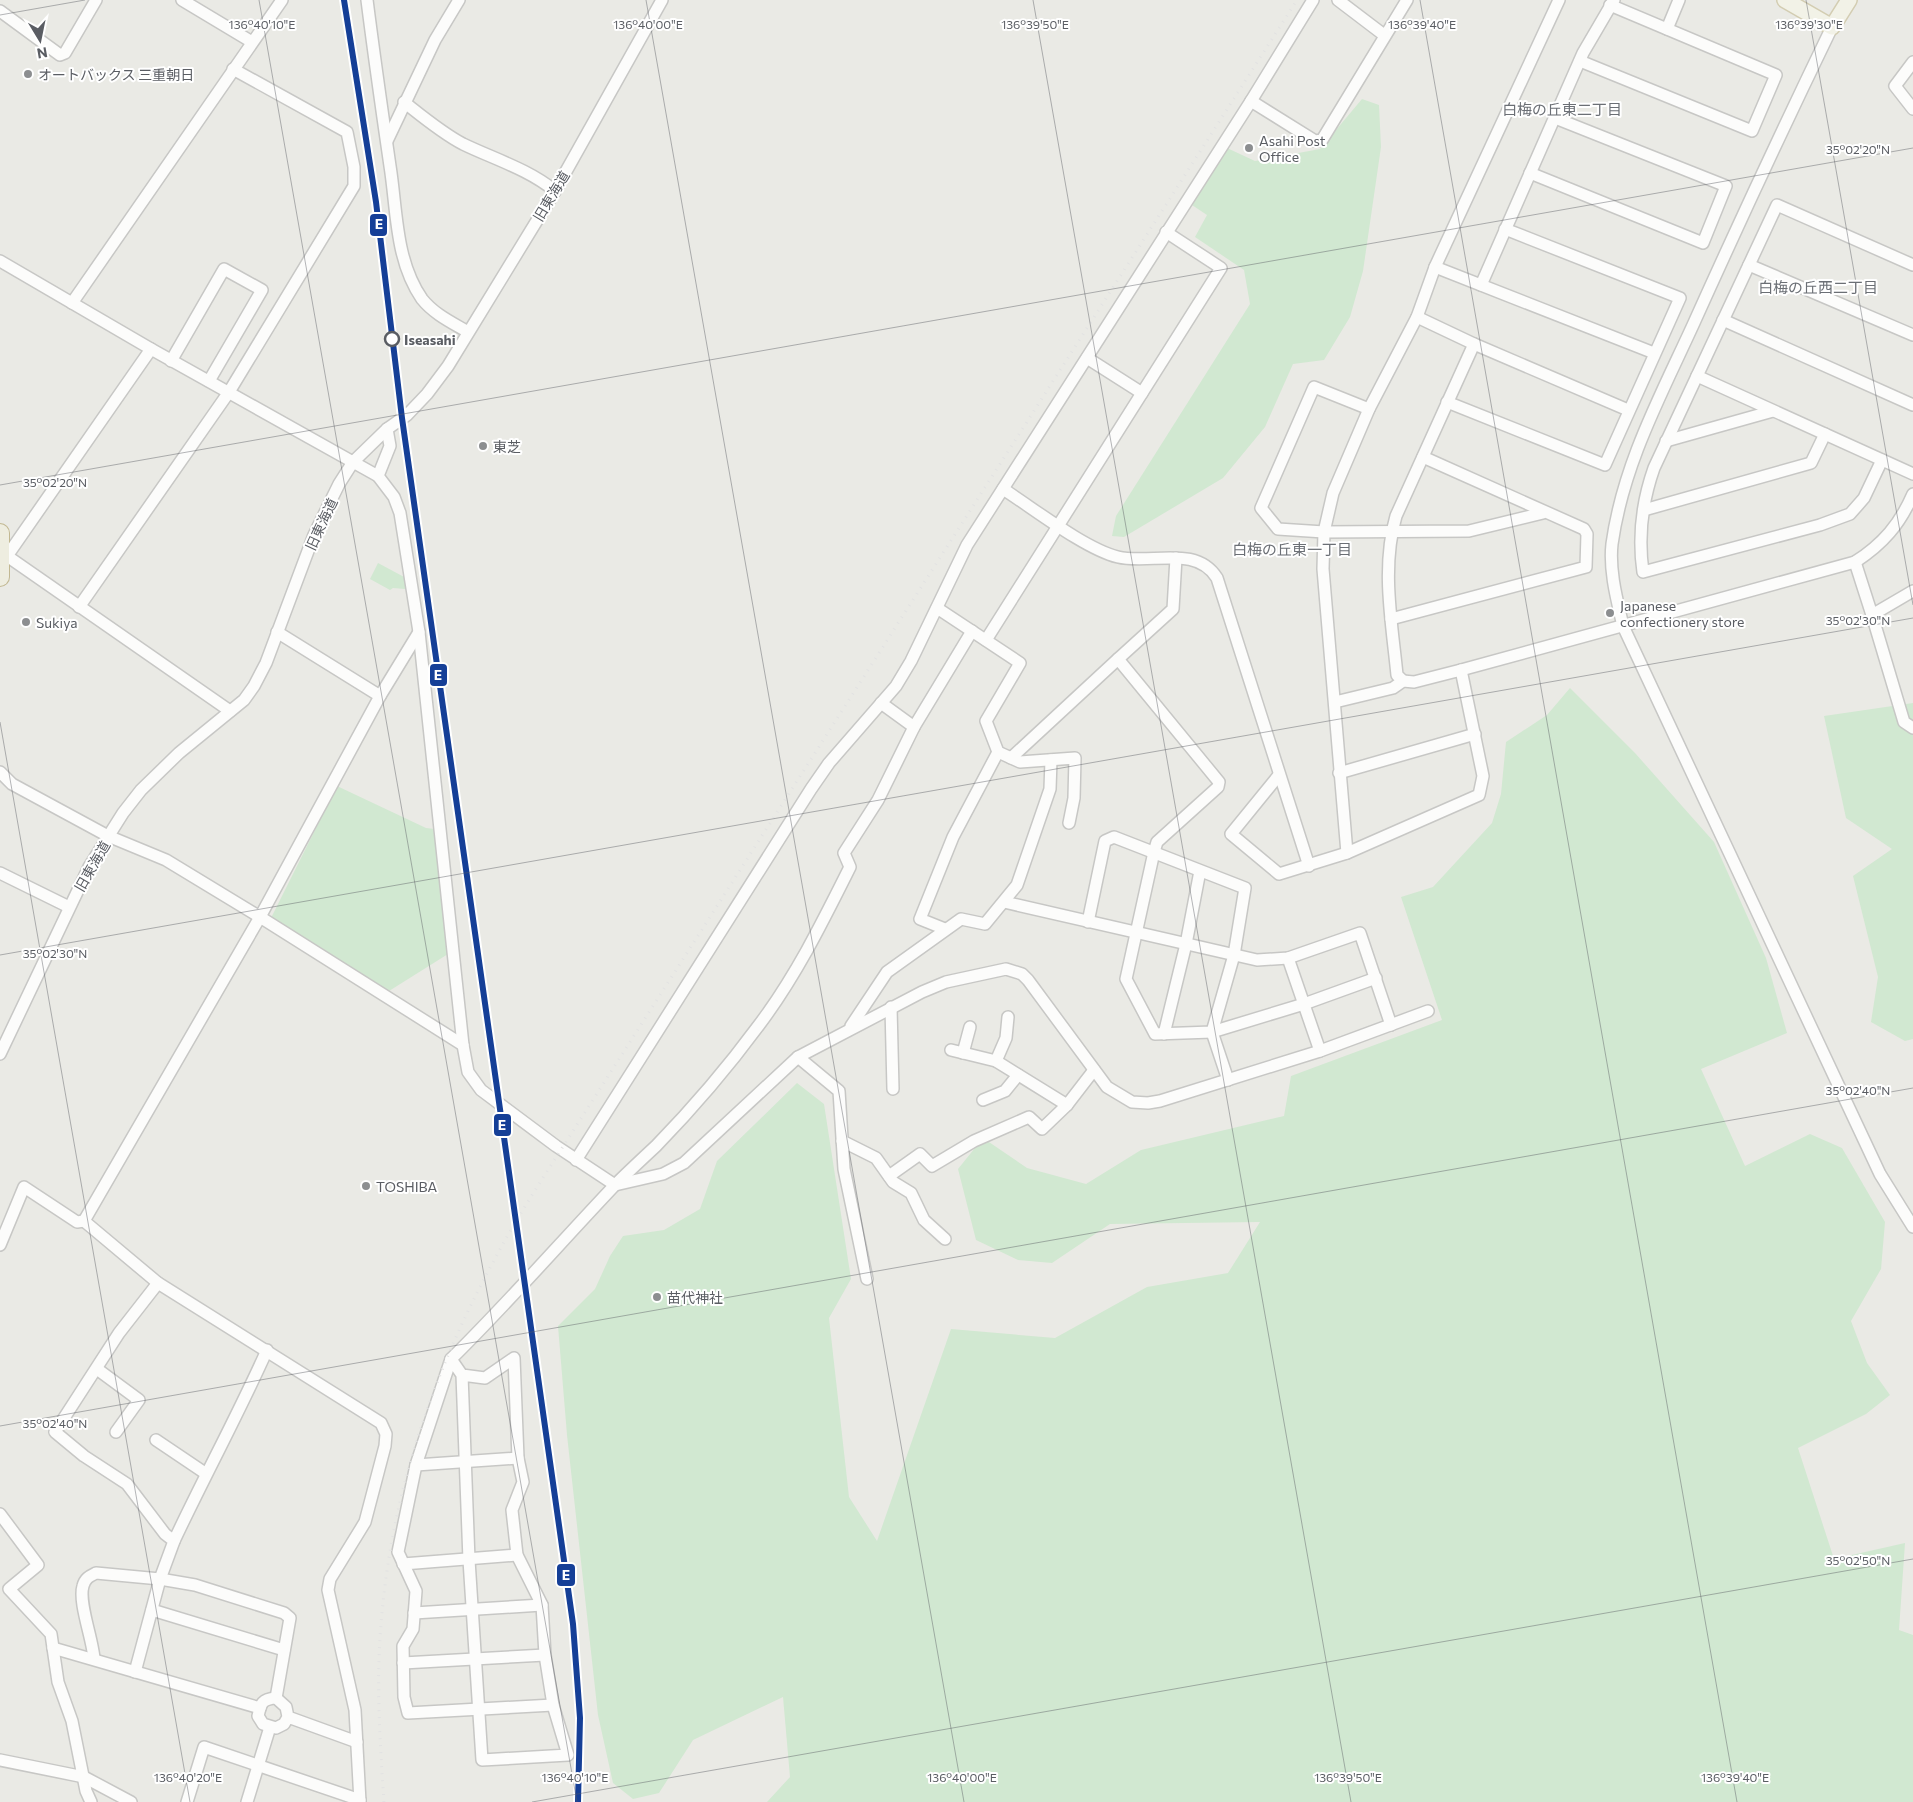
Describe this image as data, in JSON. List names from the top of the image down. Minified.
{"streets":{"street":["旧東海道"]},"districts":["白梅の丘東二丁目","白梅の丘西二丁目","白梅の丘東一丁目"],"places":["オートバックス 三重朝日","Asahi Post Office","Iseasahi","東芝","Japanese confectionery store","Sukiya","TOSHIBA","苗代神社"],"lines":["transit line E"],"north":"bottom","coordinates":["136°40'10\"E","136°40'00\"E","136°39'50\"E","136°39'40\"E","136°39'30\"E","35°02'20\"N","35°02'30\"N","35°02'40\"N","35°02'50\"N","136°40'20\"E"]}
